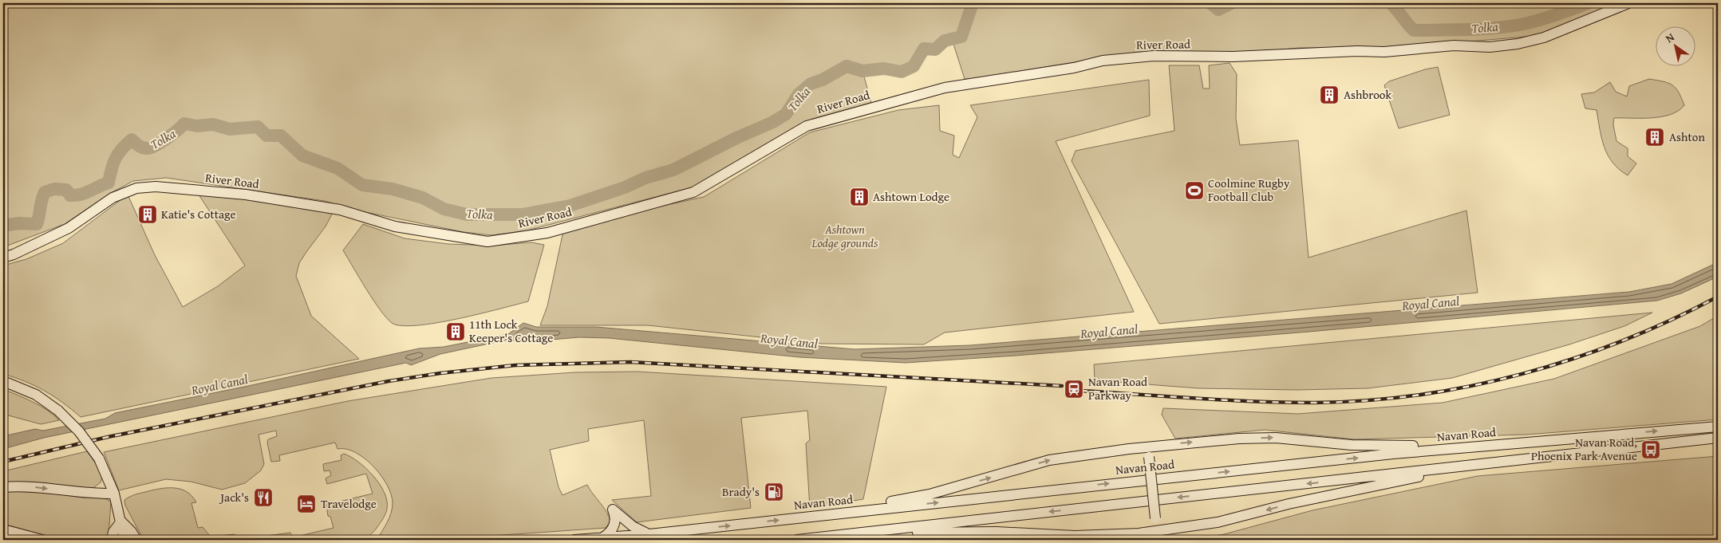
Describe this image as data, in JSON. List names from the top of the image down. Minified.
{"streets":{"main road":["River Road","Navan Road"]},"water":["Tolka","Royal Canal"],"parks":["Ashtown Lodge grounds"],"places":{"building":["Ashbrook","Ashton","Ashtown Lodge","Katie's Cottage","11th Lock Keeper's Cottage"],"sports":["Coolmine Rugby Football Club"],"station":["Navan Road Parkway"],"bus stop":["Navan Road, Phoenix Park Avenue"],"fuel station":["Brady's"],"restaurant":["Jack's"],"hotel":["Travelodge"]},"north":"top left"}
